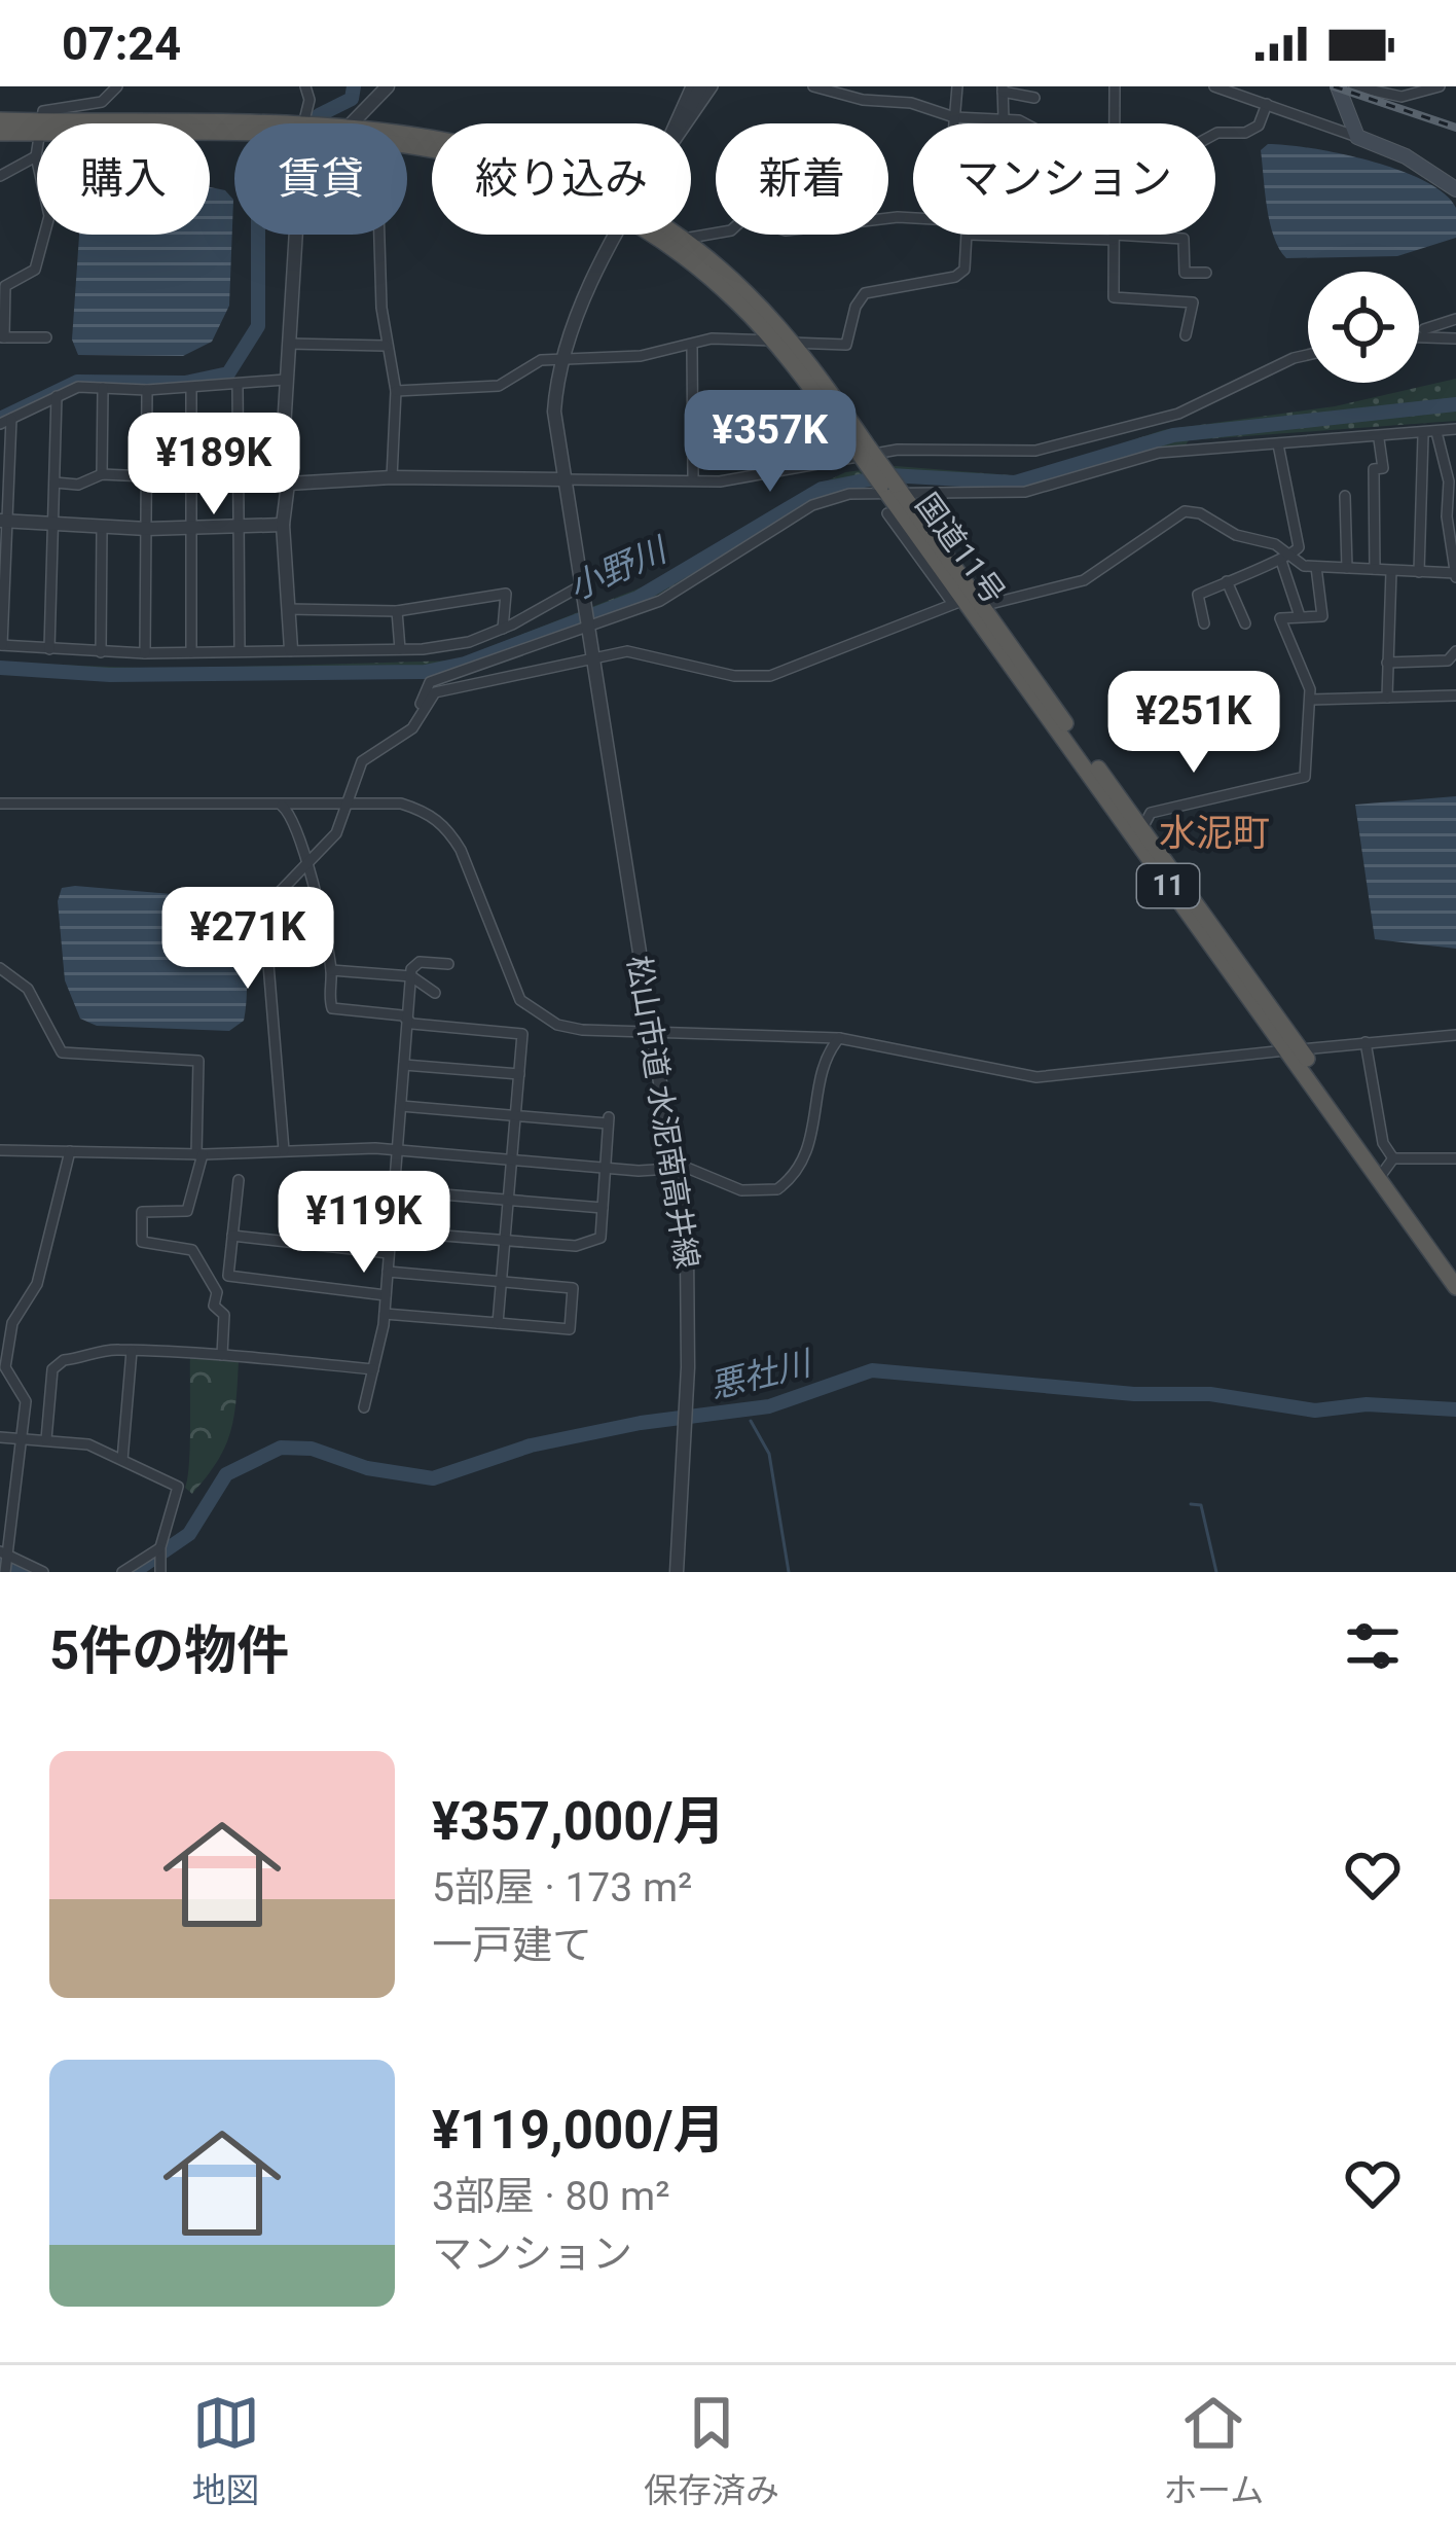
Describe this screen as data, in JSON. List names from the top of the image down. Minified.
{"streets":{"highway":["国道11号","11"],"street":["松山市道 水泥南高井線"]},"districts":["水泥町"],"water":["小野川","悪社川"],"page":{"status":"07:24","chip":["購入","賃貸","絞り込み","新着","マンション"],"price":["¥357K","¥189K","¥251K","¥271K","¥119K"],"heading":"5件の物件","list":[{"name":"¥357,000/月","note":"5部屋 · 173 m² · 一戸建て"},{"name":"¥119,000/月","note":"3部屋 · 80 m² · マンション"}],"tabs":["地図","保存済み","ホーム"]}}
